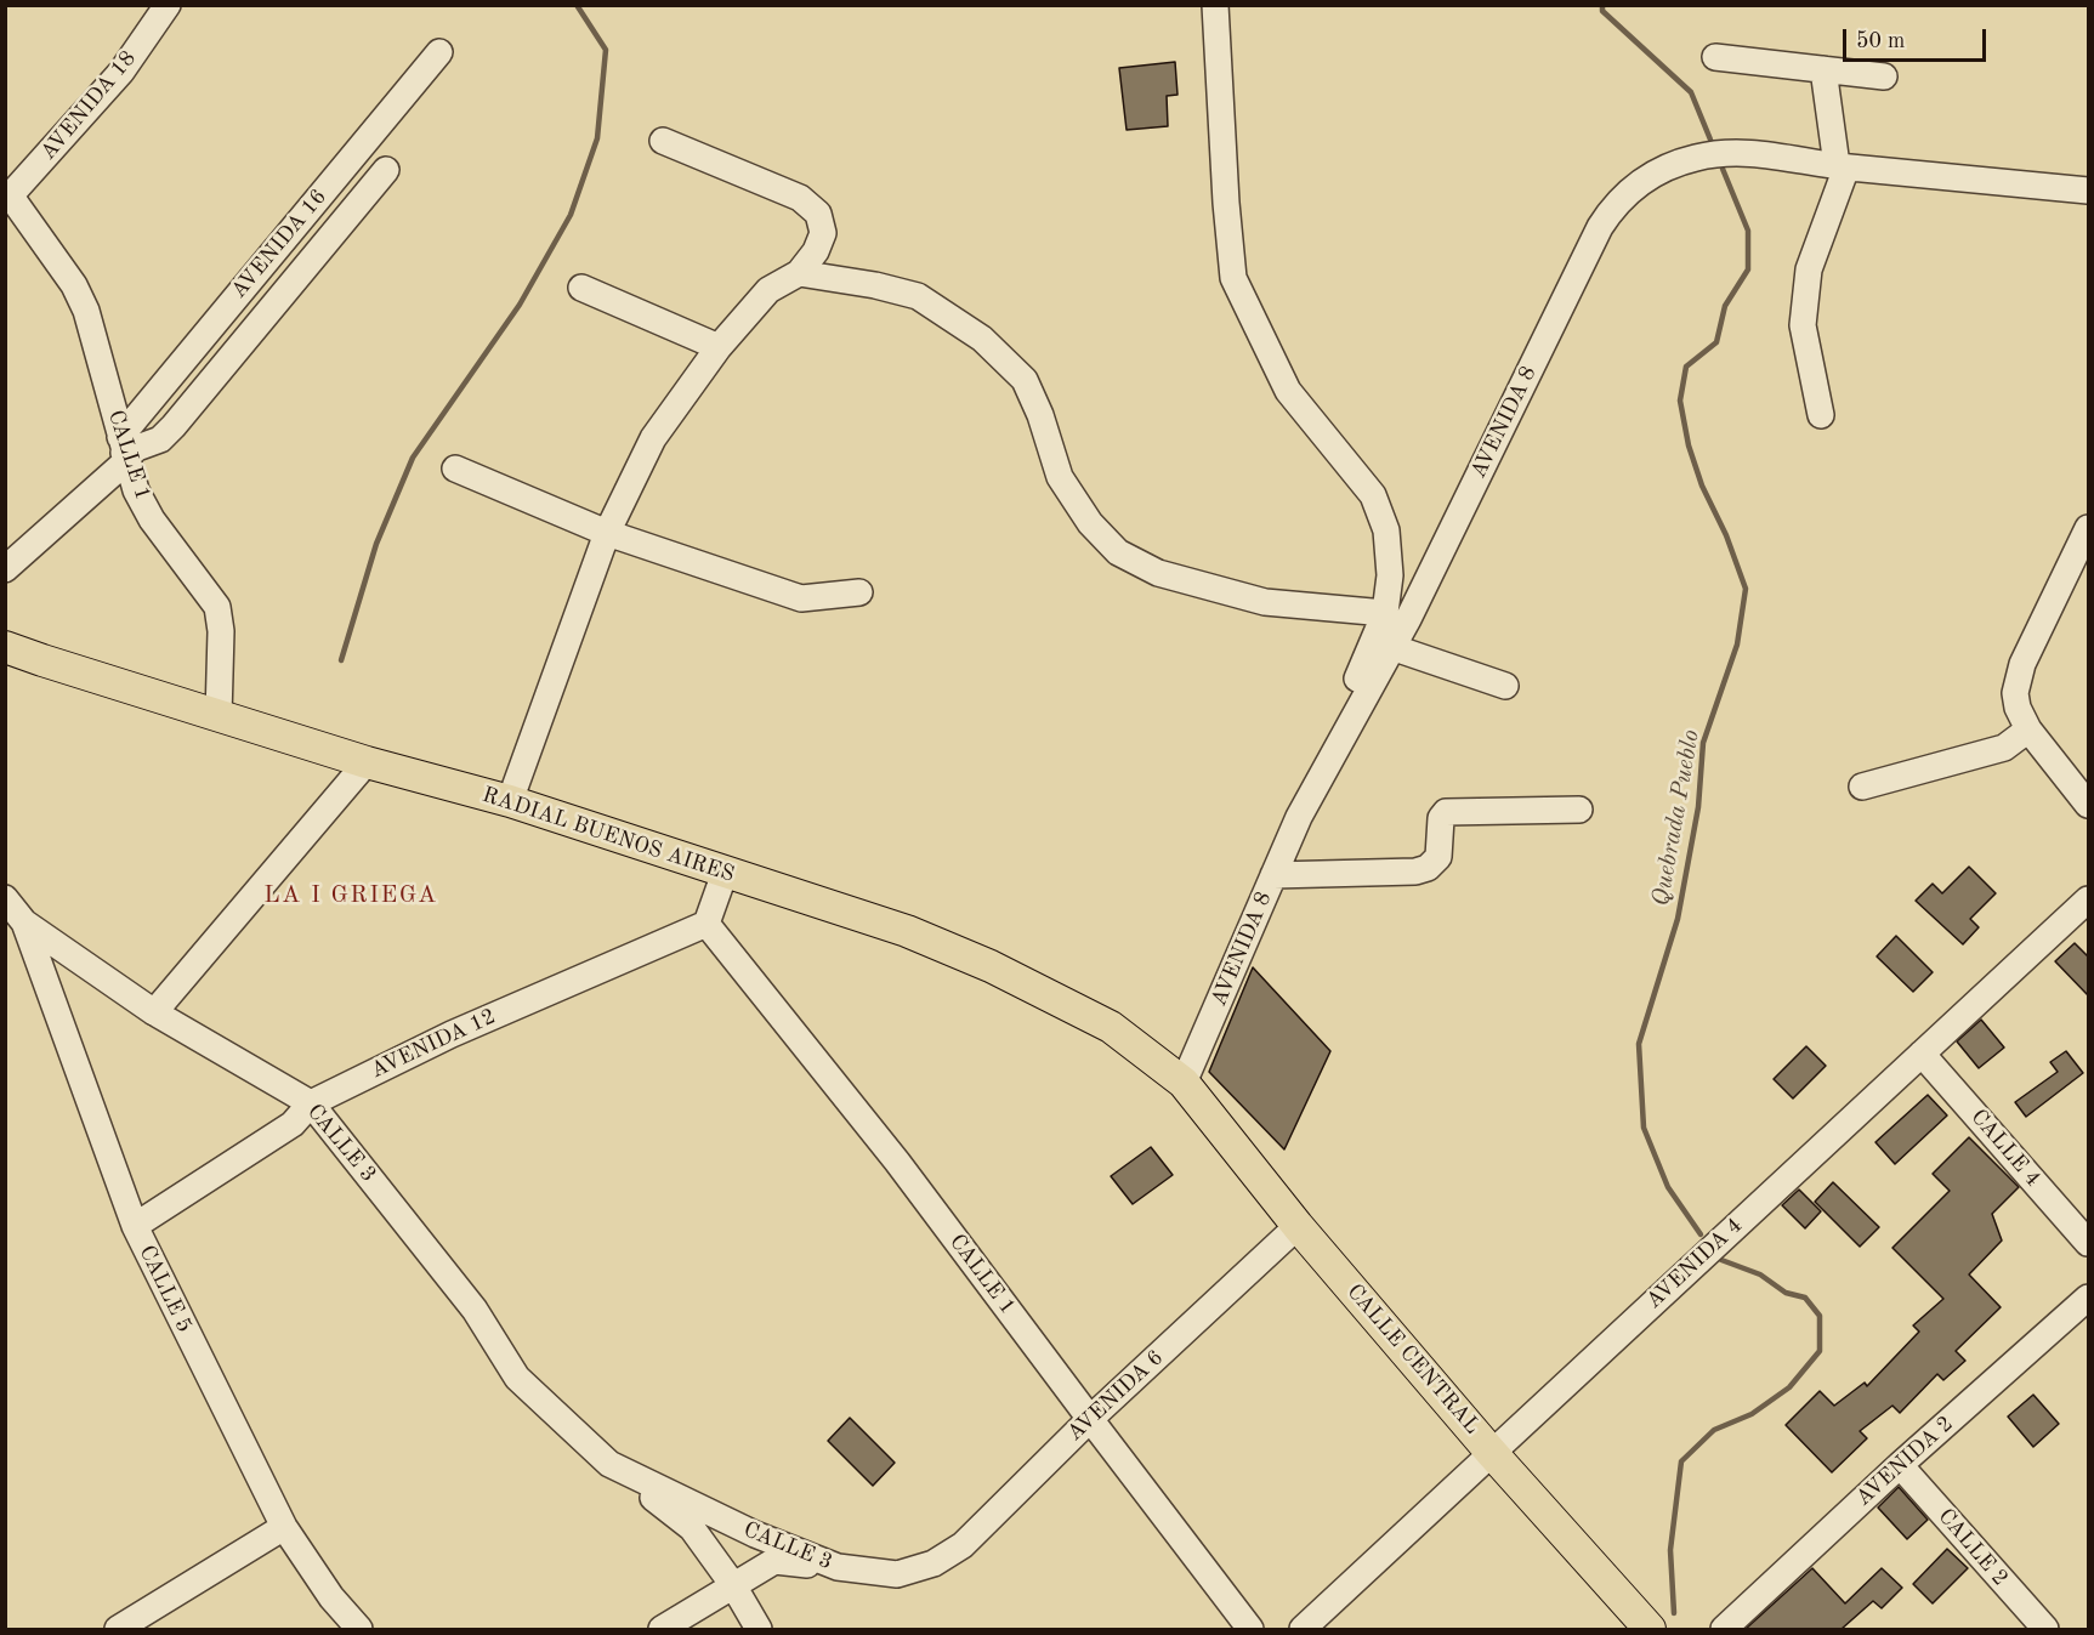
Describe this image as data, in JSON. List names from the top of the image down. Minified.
{"streets":{"main road":["RADIAL BUENOS AIRES","CALLE CENTRAL"],"street":["AVENIDA 18","AVENIDA 16","AVENIDA 8","CALLE 1","AVENIDA 12","CALLE 3","CALLE 4","AVENIDA 4","CALLE 5","AVENIDA 6","AVENIDA 2","CALLE 2"]},"crossings":[["AVENIDA 18","CALLE 1"],["AVENIDA 16","CALLE 1"],["AVENIDA 8","RADIAL BUENOS AIRES"],["AVENIDA 8","CALLE CENTRAL"],["CALLE 1","RADIAL BUENOS AIRES"],["CALLE 1","AVENIDA 12"],["CALLE 1","AVENIDA 6"],["RADIAL BUENOS AIRES","CALLE CENTRAL"],["AVENIDA 12","CALLE 3"],["AVENIDA 12","CALLE 5"],["CALLE 3","CALLE 5"],["CALLE 3","AVENIDA 6"],["CALLE 4","AVENIDA 4"],["AVENIDA 4","CALLE CENTRAL"],["CALLE CENTRAL","AVENIDA 6"],["AVENIDA 2","CALLE 2"]],"districts":["LA I GRIEGA"],"water":["Quebrada Pueblo"],"scale_bar":"50 m"}
